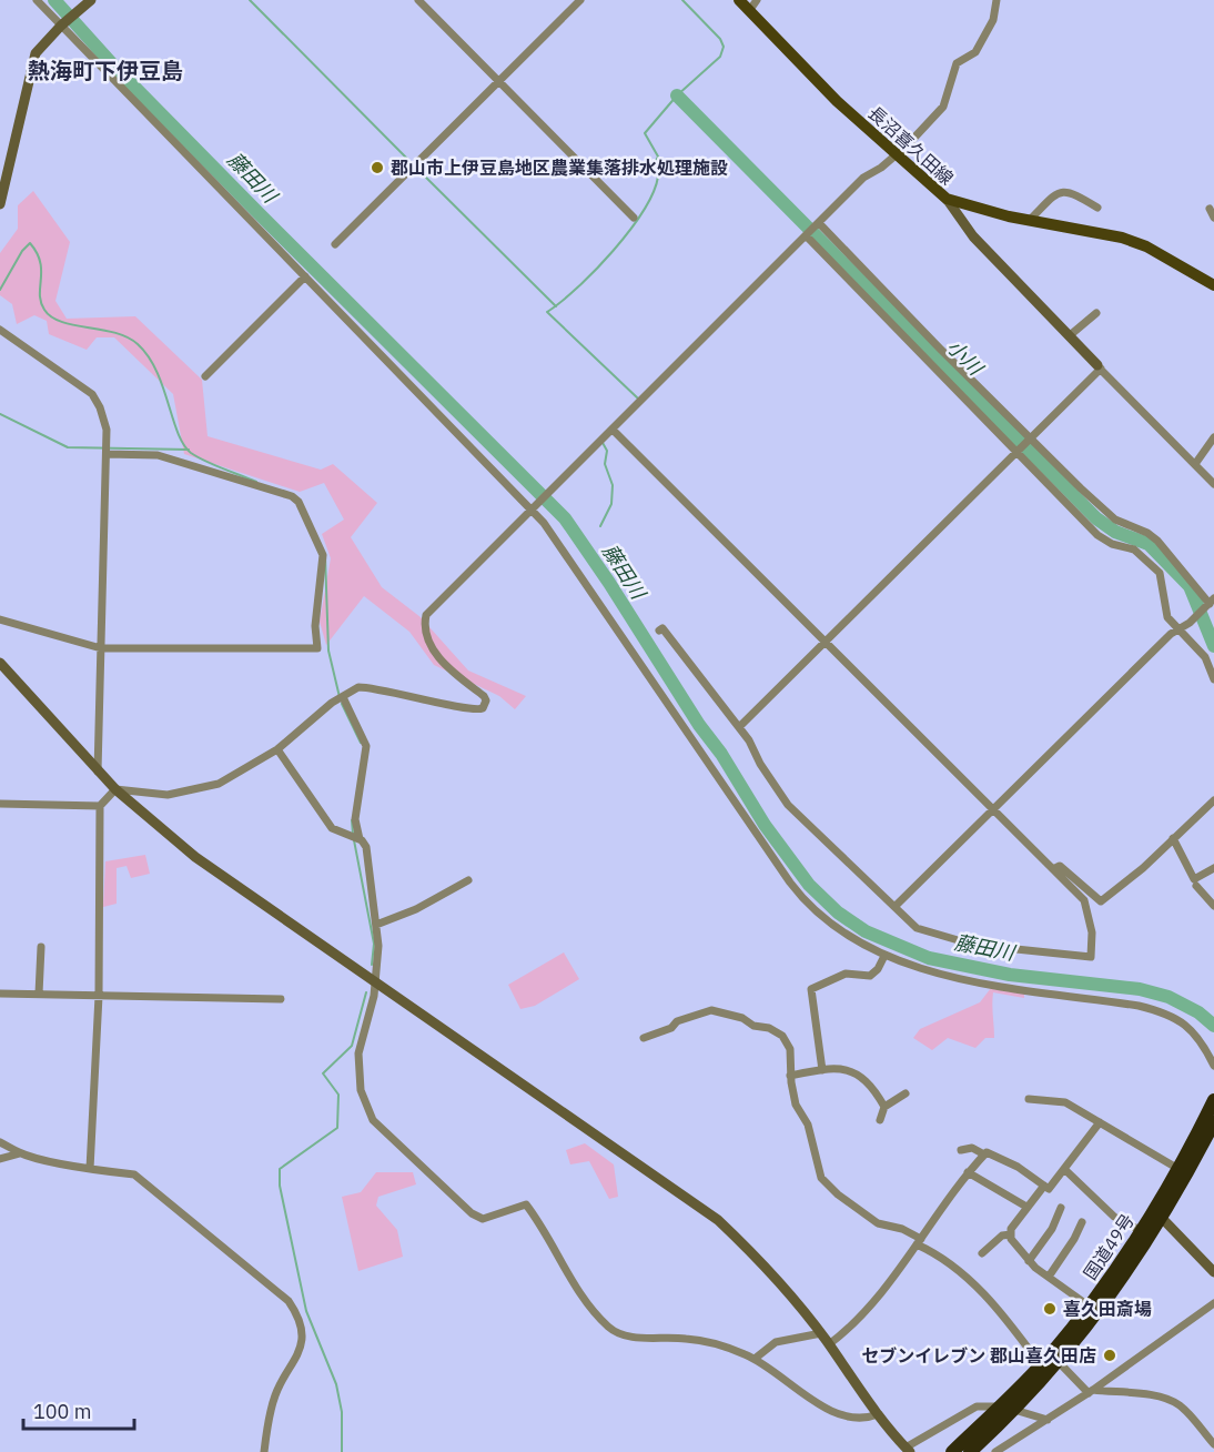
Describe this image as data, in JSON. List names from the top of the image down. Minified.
{"streets":{"highway":["国道49号"],"main road":["長沼喜久田線"]},"districts":["熱海町下伊豆島"],"water":["藤田川","小川"],"places":["郡山市上伊豆島地区農業集落排水処理施設","喜久田斎場","セブンイレブン 郡山喜久田店"],"scale_bar":"100 m"}
